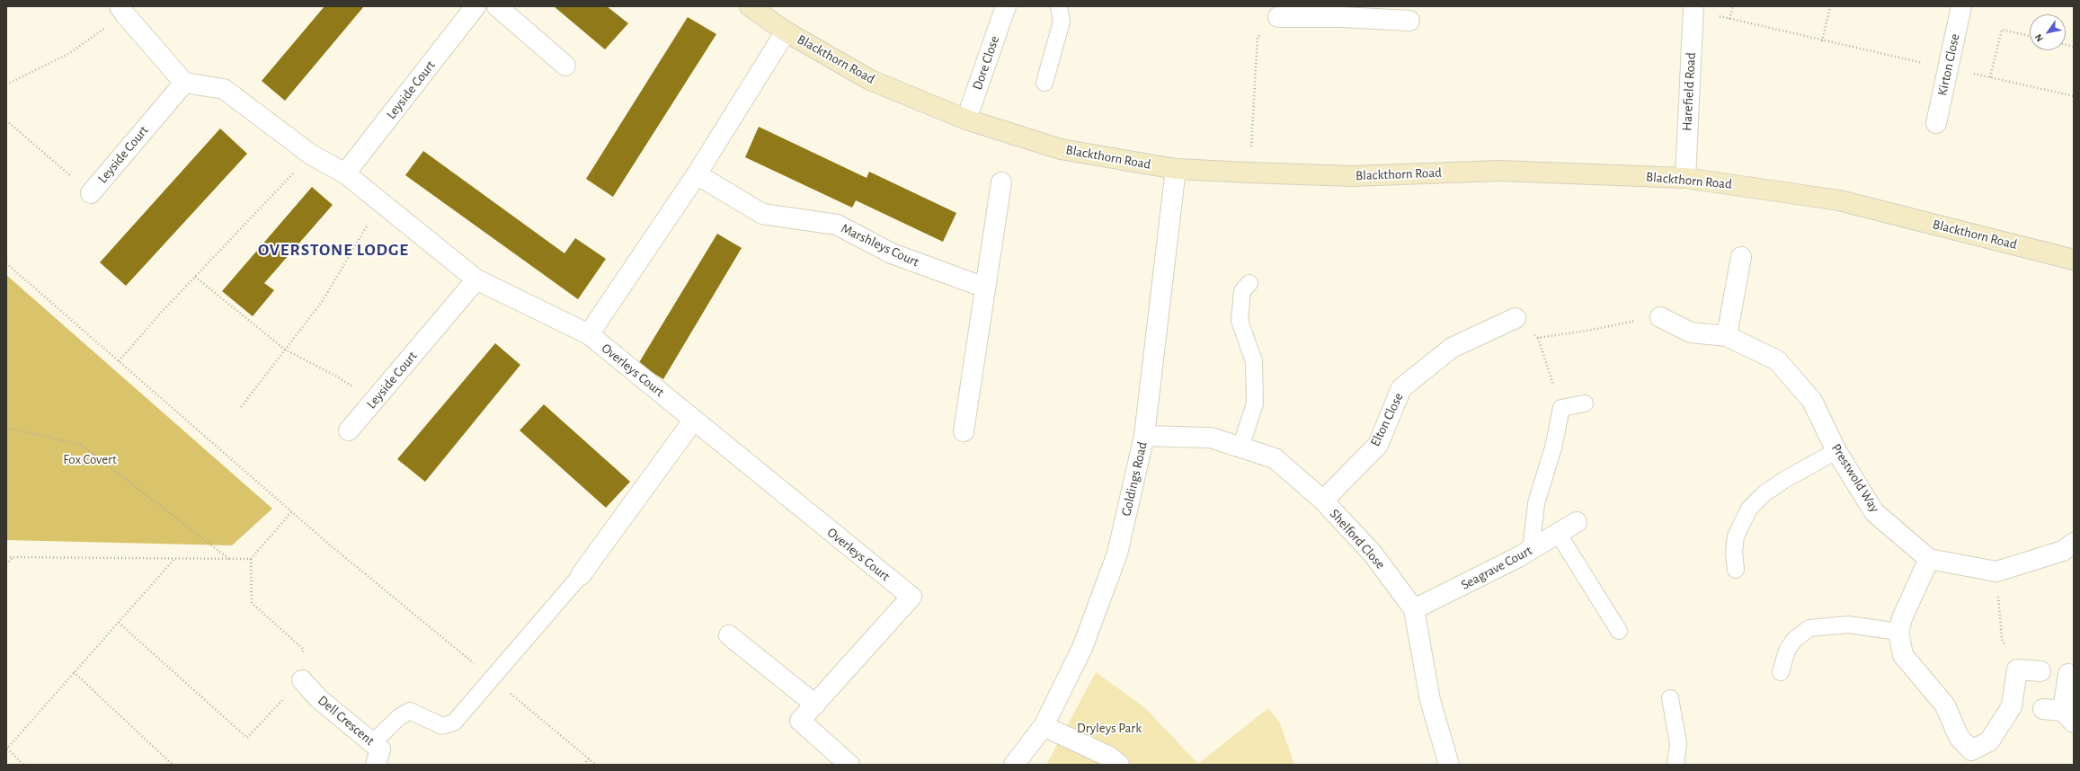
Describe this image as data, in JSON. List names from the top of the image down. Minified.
{"streets":{"street":["Blackthorn Road","Dore Close","Kirton Close","Leyside Court","Harefield Road","Marshleys Court","Overleys Court","Elton Close","Prestwold Way","Goldings Road","Shelford Close","Seagrave Court","Dell Crescent"]},"crossings":[["Blackthorn Road","Dore Close"],["Blackthorn Road","Harefield Road"],["Blackthorn Road","Goldings Road"],["Elton Close","Shelford Close"],["Goldings Road","Shelford Close"],["Shelford Close","Seagrave Court"]],"districts":["OVERSTONE LODGE"],"parks":["Fox Covert","Dryleys Park"],"north":"bottom left"}
